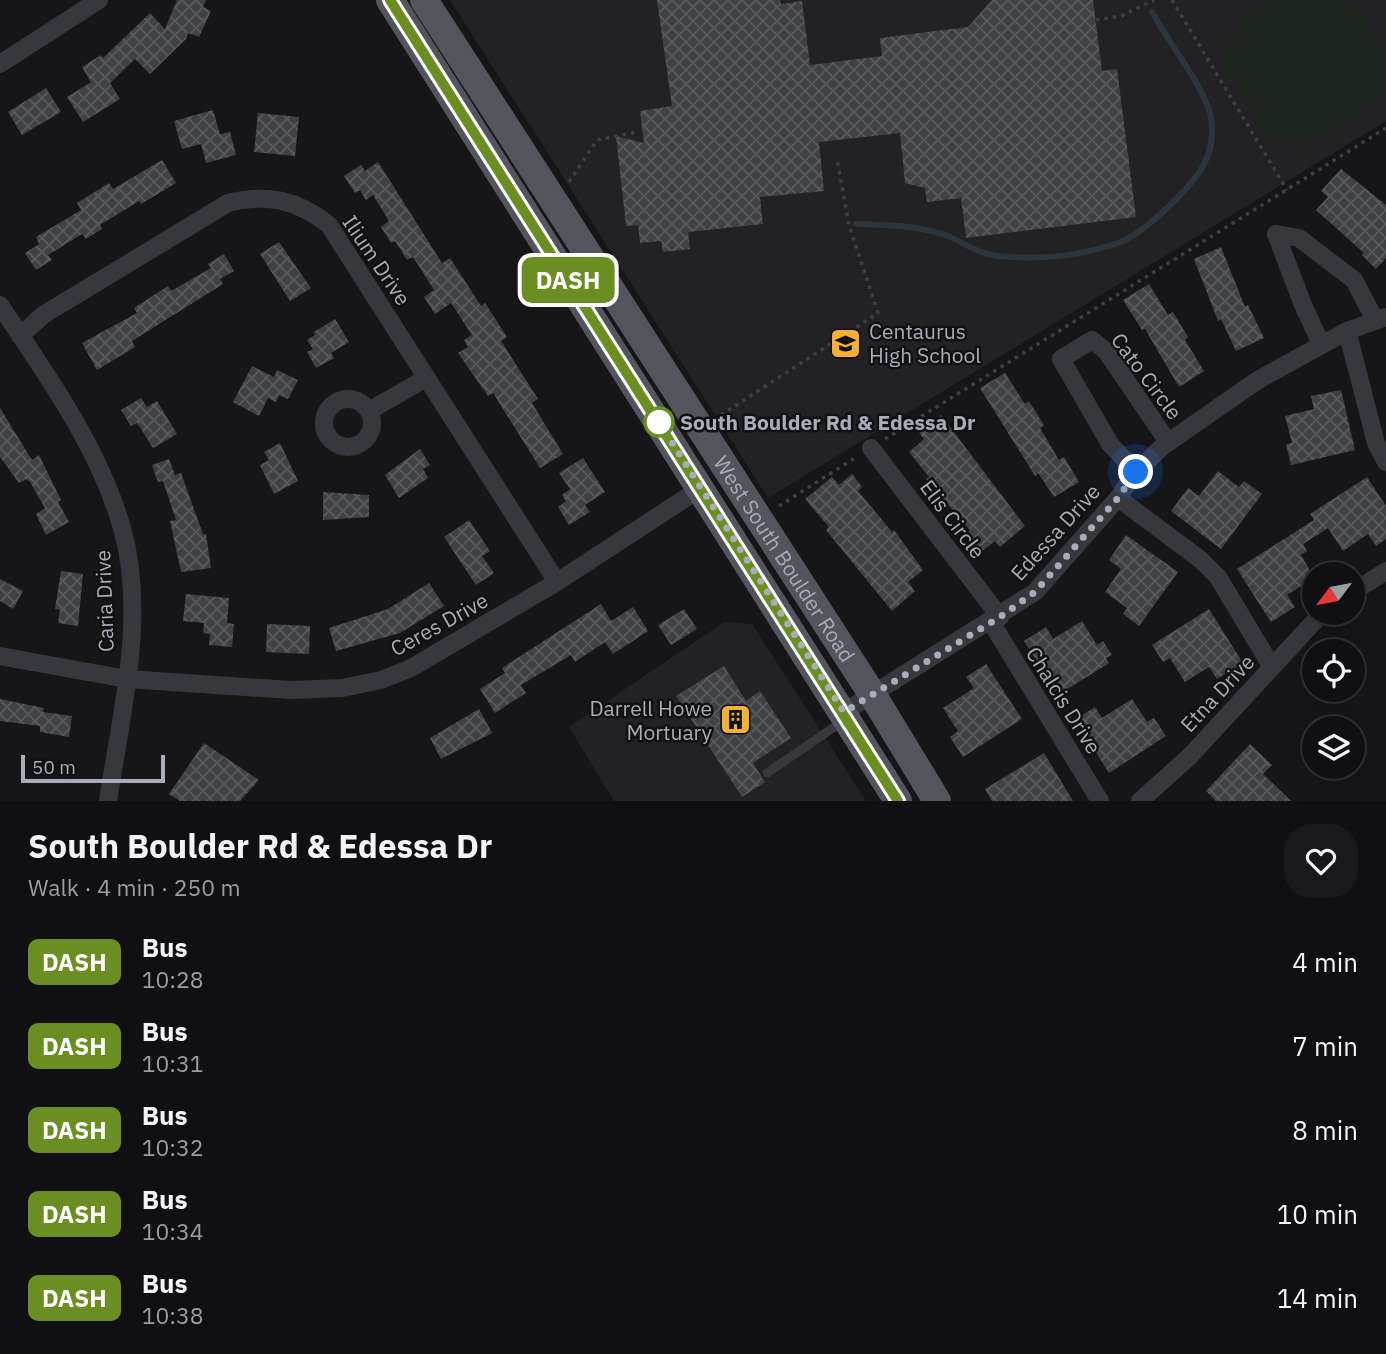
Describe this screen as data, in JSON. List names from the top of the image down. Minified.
{"streets":{"main road":["West South Boulder Road"],"street":["Ilium Drive","Cato Circle","Elis Circle","Edessa Drive","Caria Drive","Ceres Drive","Etna Drive","Chalcis Drive"]},"crossings":[["Ilium Drive","Caria Drive"],["Ilium Drive","Ceres Drive"],["Cato Circle","Edessa Drive"],["Elis Circle","Edessa Drive"],["Elis Circle","Chalcis Drive"],["Edessa Drive","West South Boulder Road"],["Edessa Drive","Chalcis Drive"],["West South Boulder Road","Ceres Drive"],["Caria Drive","Ceres Drive"]],"places":{"school or university":["Centaurus High School"],"other":["South Boulder Rd & Edessa Dr"],"building":["Darrell Howe Mortuary"]},"lines":["bus line DASH"],"scale_bar":"50 m","north":"bottom left","page":{"on_map":"DASH","scale":"50 m","heading":["South Boulder Rd & Edessa Dr","Walk · 4 min · 250 m"],"list":[{"mark":"DASH","name":"Bus","note":"10:28","value":"4 min"},{"mark":"DASH","name":"Bus","note":"10:31","value":"7 min"},{"mark":"DASH","name":"Bus","note":"10:32","value":"8 min"},{"mark":"DASH","name":"Bus","note":"10:34","value":"10 min"},{"mark":"DASH","name":"Bus","note":"10:38","value":"14 min"}]}}
